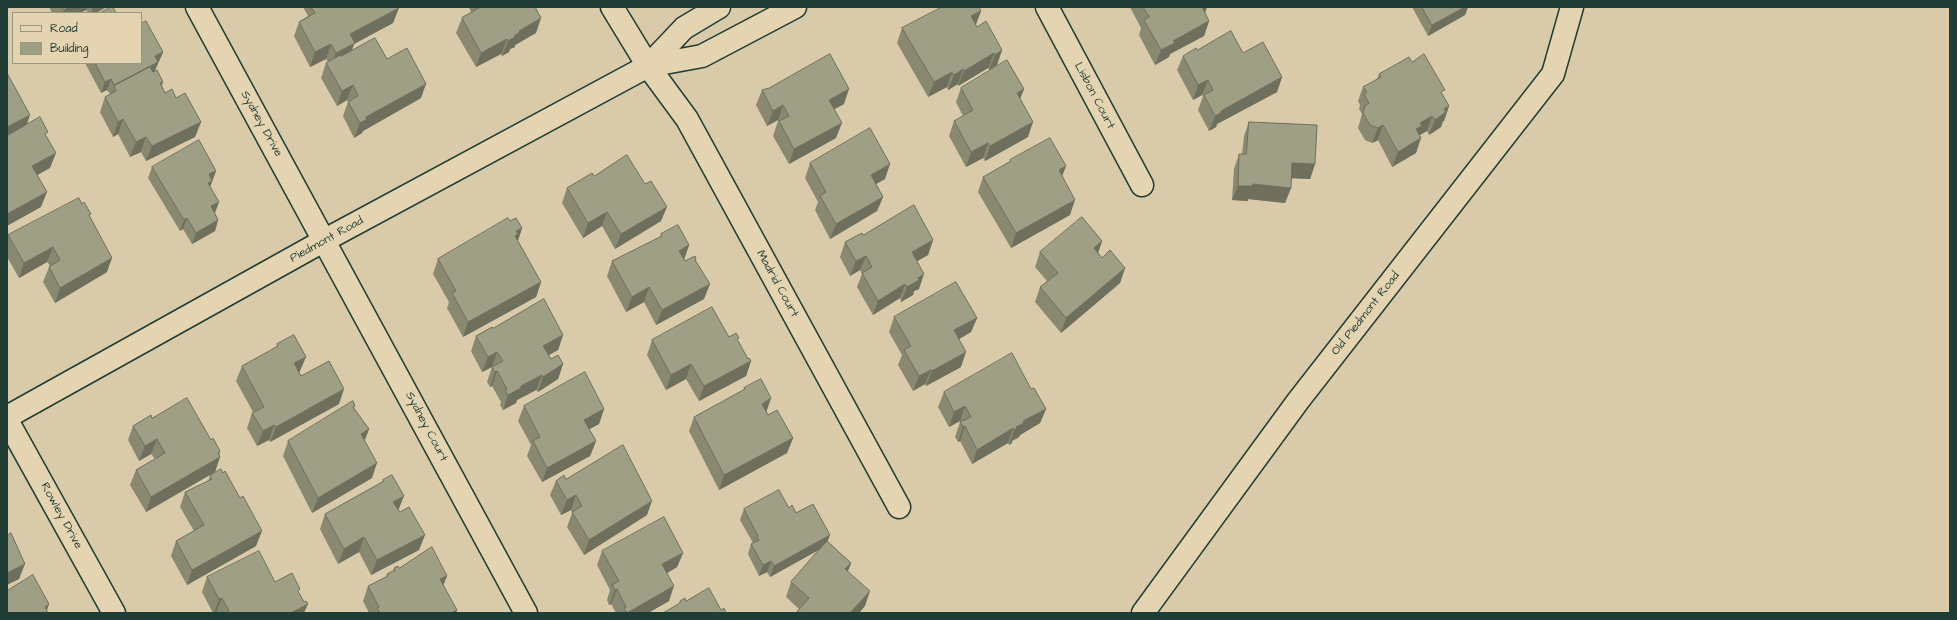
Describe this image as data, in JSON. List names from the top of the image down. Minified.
{"streets":{"street":["Lisbon Court","Sydney Drive","Piedmont Road","Madrid Court","Old Piedmont Road","Sydney Court","Rowley Drive"]},"crossings":[["Sydney Drive","Piedmont Road"],["Sydney Drive","Sydney Court"],["Piedmont Road","Madrid Court"],["Piedmont Road","Sydney Court"],["Piedmont Road","Rowley Drive"]],"legend":["Road","Building"]}
